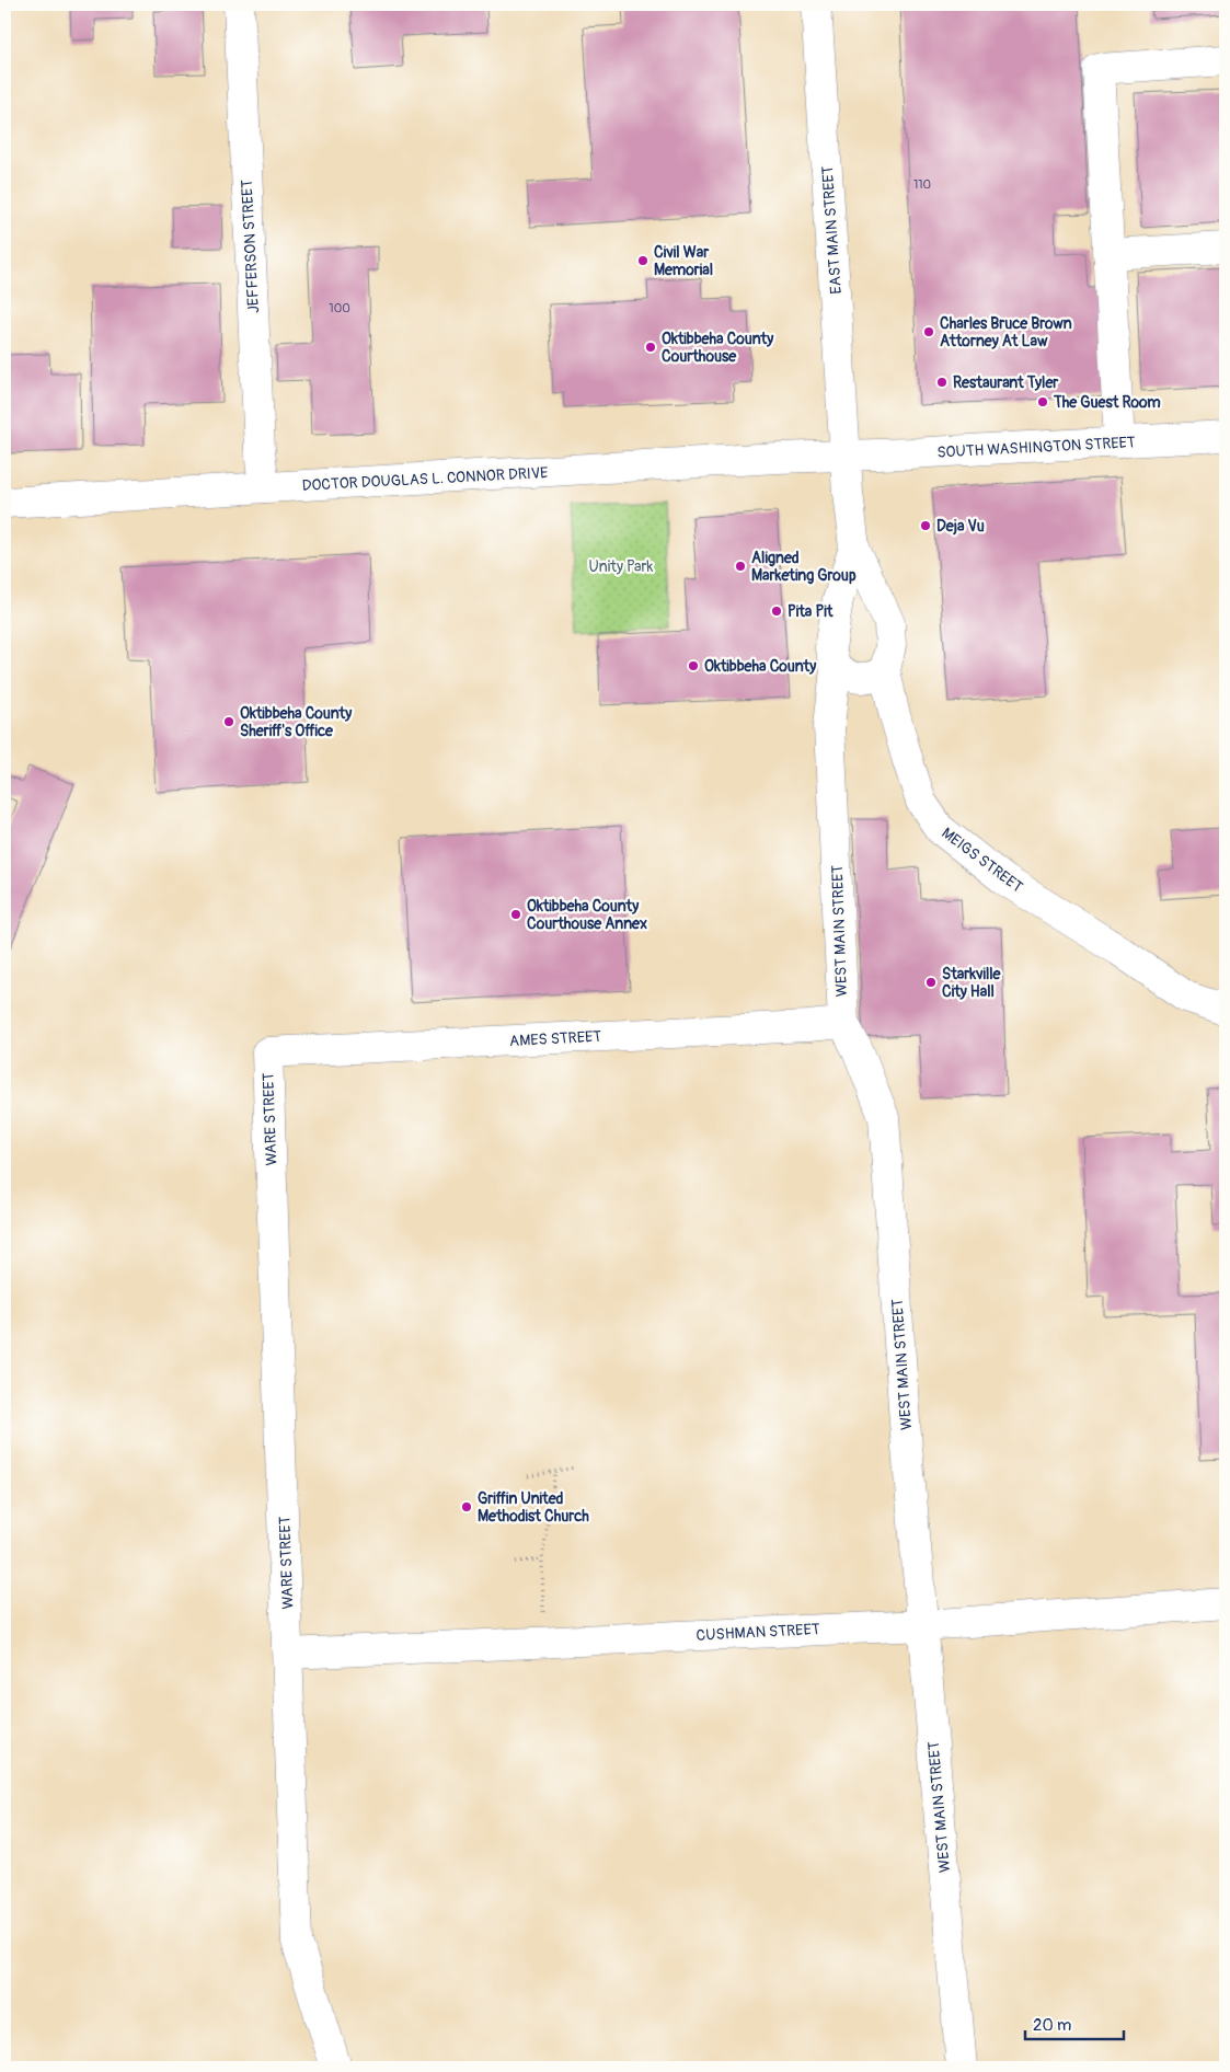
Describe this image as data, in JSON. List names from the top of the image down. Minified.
{"streets":{"street":["EAST MAIN STREET","JEFFERSON STREET","SOUTH WASHINGTON STREET","DOCTOR DOUGLAS L. CONNOR DRIVE","MEIGS STREET","WEST MAIN STREET","AMES STREET","WARE STREET","CUSHMAN STREET"]},"crossings":[["EAST MAIN STREET","SOUTH WASHINGTON STREET"],["EAST MAIN STREET","DOCTOR DOUGLAS L. CONNOR DRIVE"],["EAST MAIN STREET","WEST MAIN STREET"],["JEFFERSON STREET","DOCTOR DOUGLAS L. CONNOR DRIVE"],["SOUTH WASHINGTON STREET","DOCTOR DOUGLAS L. CONNOR DRIVE"],["SOUTH WASHINGTON STREET","WEST MAIN STREET"],["DOCTOR DOUGLAS L. CONNOR DRIVE","WEST MAIN STREET"],["MEIGS STREET","WEST MAIN STREET"],["WEST MAIN STREET","AMES STREET"],["WEST MAIN STREET","CUSHMAN STREET"],["AMES STREET","WARE STREET"],["WARE STREET","CUSHMAN STREET"]],"parks":["Unity Park"],"places":["Civil War Memorial","Charles Bruce Brown Attorney At Law","Oktibbeha County Courthouse","Restaurant Tyler","The Guest Room","Deja Vu","Aligned Marketing Group","Pita Pit","Oktibbeha County","Oktibbeha County Sheriff's Office","Oktibbeha County Courthouse Annex","Starkville City Hall","Griffin United Methodist Church"],"house_numbers":["110","100"],"scale_bar":"20 m"}
